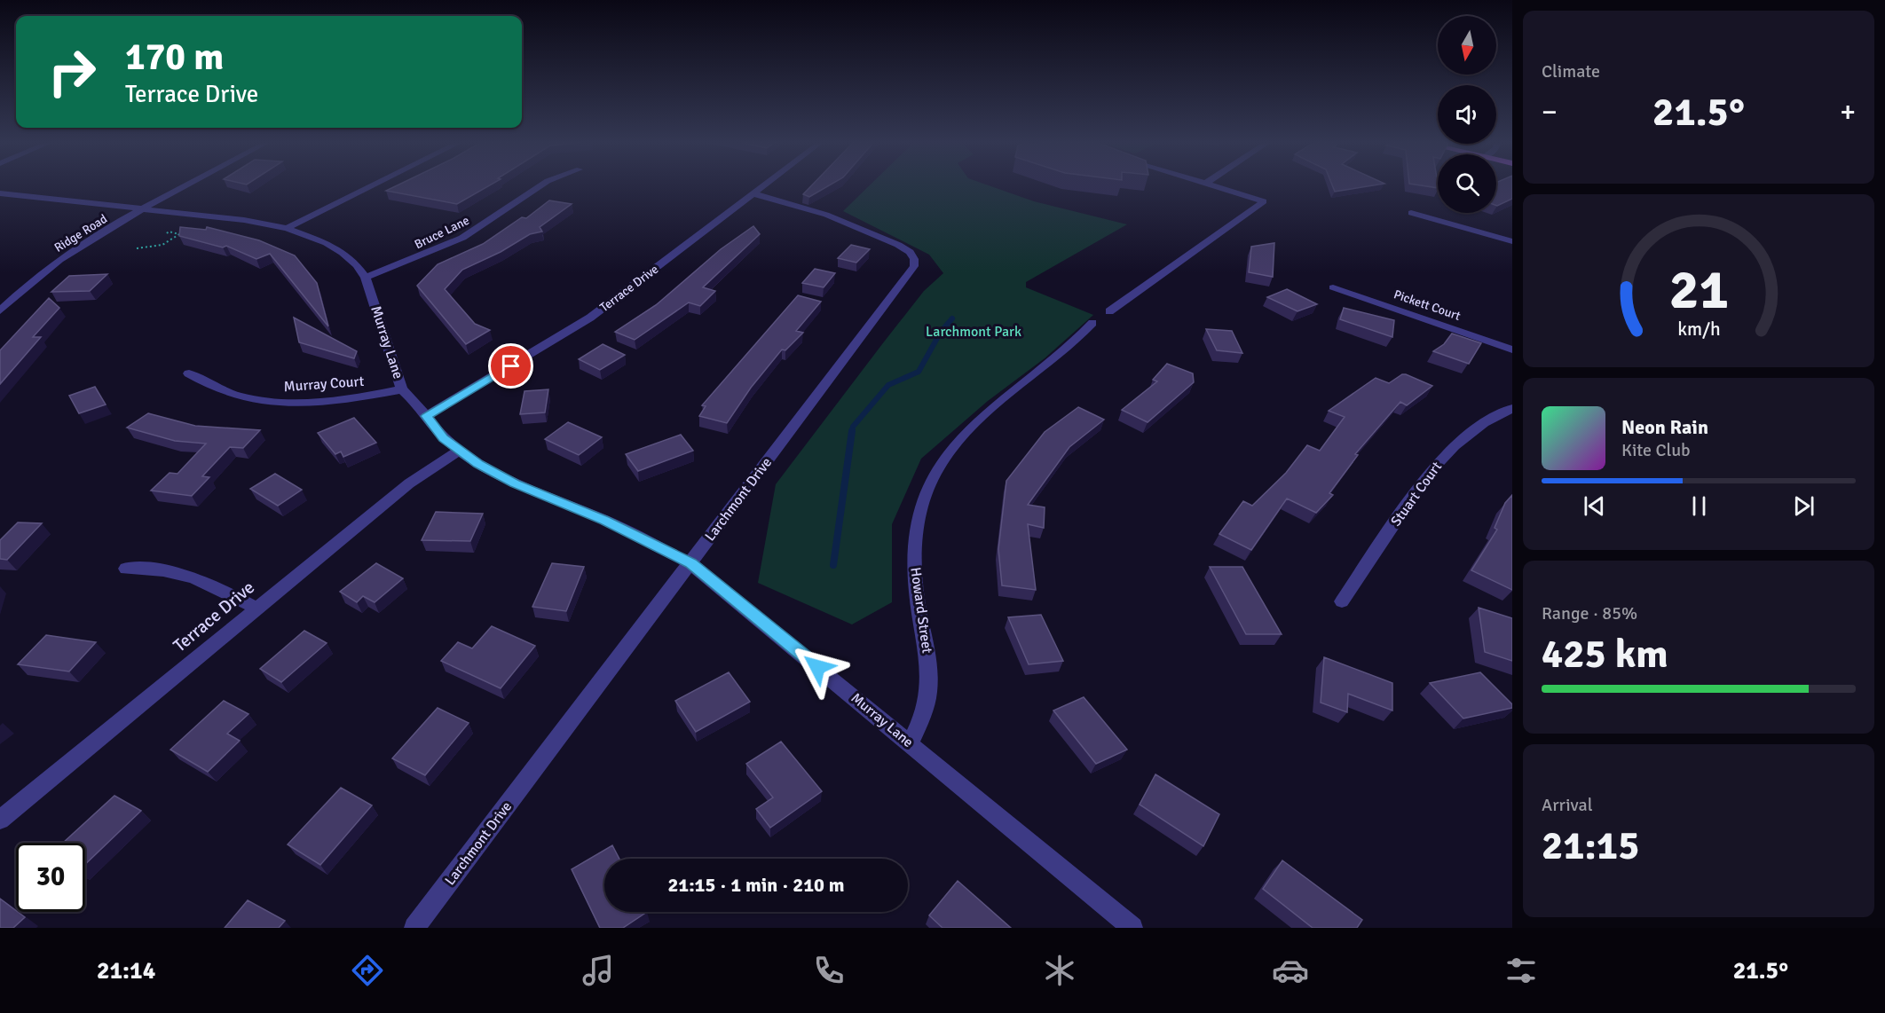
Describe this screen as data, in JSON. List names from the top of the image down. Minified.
{"streets":{"street":["Bruce Lane","Ridge Road","Terrace Drive","Pickett Court","Murray Lane","Murray Court","Stuart Court","Larchmont Drive","Howard Street"]},"crossings":[["Bruce Lane","Murray Lane"],["Ridge Road","Murray Lane"],["Terrace Drive","Murray Lane"],["Terrace Drive","Larchmont Drive"],["Murray Lane","Murray Court"],["Murray Lane","Larchmont Drive"],["Murray Lane","Howard Street"]],"parks":["Larchmont Park"],"north":"bottom","page":{"tile":["Climate",["Range · 85%","425 km"],["Arrival","21:15"]],"turn":["170 m","Terrace Drive"],"heat":["−","21.5°","+"],"song":["Neon Rain","Kite Club"],"limit":"30","trip":"21:15 · 1 min · 210 m","tabs":["21:14","21.5°"],"gauge":["21","km/h"]}}
